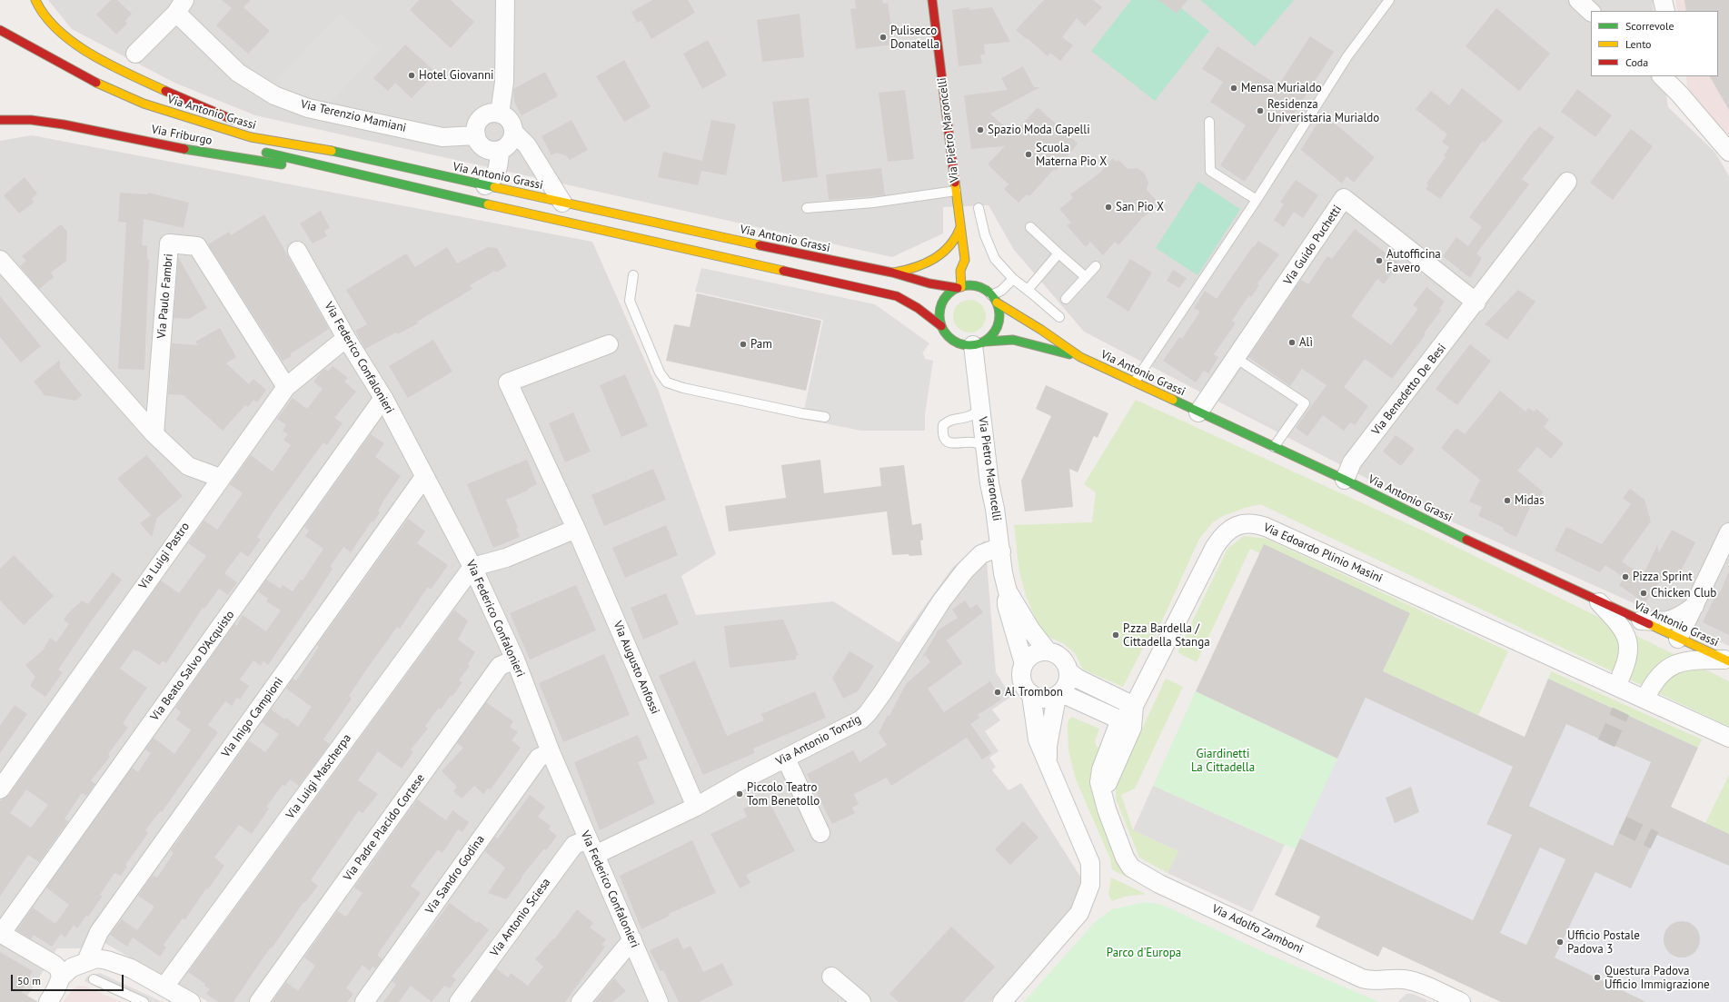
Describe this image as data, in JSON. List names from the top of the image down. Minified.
{"streets":{"street":["Via Antonio Grassi","Via Terenzio Mamiani","Via Pietro Maroncelli","Via Friburgo","Via Guido Puchetti","Via Paulo Fambri","Via Federico Confalonieri","Via Benedetto De Besi","Via Edoardo Plinio Masini","Via Luigi Pastro","Via Beato Salvo D'Acquisto","Via Augusto Anfossi","Via Inigo Campioni","Via Antonio Tonzig","Via Luigi Mascherpa","Via Padre Placido Cortese","Via Sandro Godina","Via Antonio Sciesa","Via Adolfo Zamboni"]},"crossings":[["Via Antonio Grassi","Via Pietro Maroncelli"],["Via Antonio Grassi","Via Guido Puchetti"],["Via Antonio Grassi","Via Benedetto De Besi"],["Via Pietro Maroncelli","Via Antonio Tonzig"],["Via Guido Puchetti","Via Benedetto De Besi"],["Via Paulo Fambri","Via Luigi Pastro"],["Via Federico Confalonieri","Via Luigi Pastro"],["Via Federico Confalonieri","Via Beato Salvo D'Acquisto"],["Via Federico Confalonieri","Via Inigo Campioni"],["Via Federico Confalonieri","Via Antonio Tonzig"],["Via Federico Confalonieri","Via Luigi Mascherpa"],["Via Federico Confalonieri","Via Padre Placido Cortese"],["Via Federico Confalonieri","Via Sandro Godina"],["Via Federico Confalonieri","Via Antonio Sciesa"],["Via Edoardo Plinio Masini","Via Adolfo Zamboni"],["Via Augusto Anfossi","Via Antonio Tonzig"],["Via Antonio Tonzig","Via Antonio Sciesa"]],"parks":["Giardinetti La Cittadella","Parco d'Europa"],"places":["Pulisecco Donatella","Hotel Giovanni","Mensa Murialdo","Residenza Univeristaria Murialdo","Spazio Moda Capelli","Scuola Materna Pio X","San Pio X","Autofficina Favero","Alì","Pam","Midas","Pizza Sprint","Chicken Club","P.zza Bardella / Cittadella Stanga","Al Trombon","Piccolo Teatro Tom Benetollo","Ufficio Postale Padova 3","Questura Padova Ufficio Immigrazione"],"legend":["Scorrevole","Lento","Coda"],"scale_bar":"50 m"}
